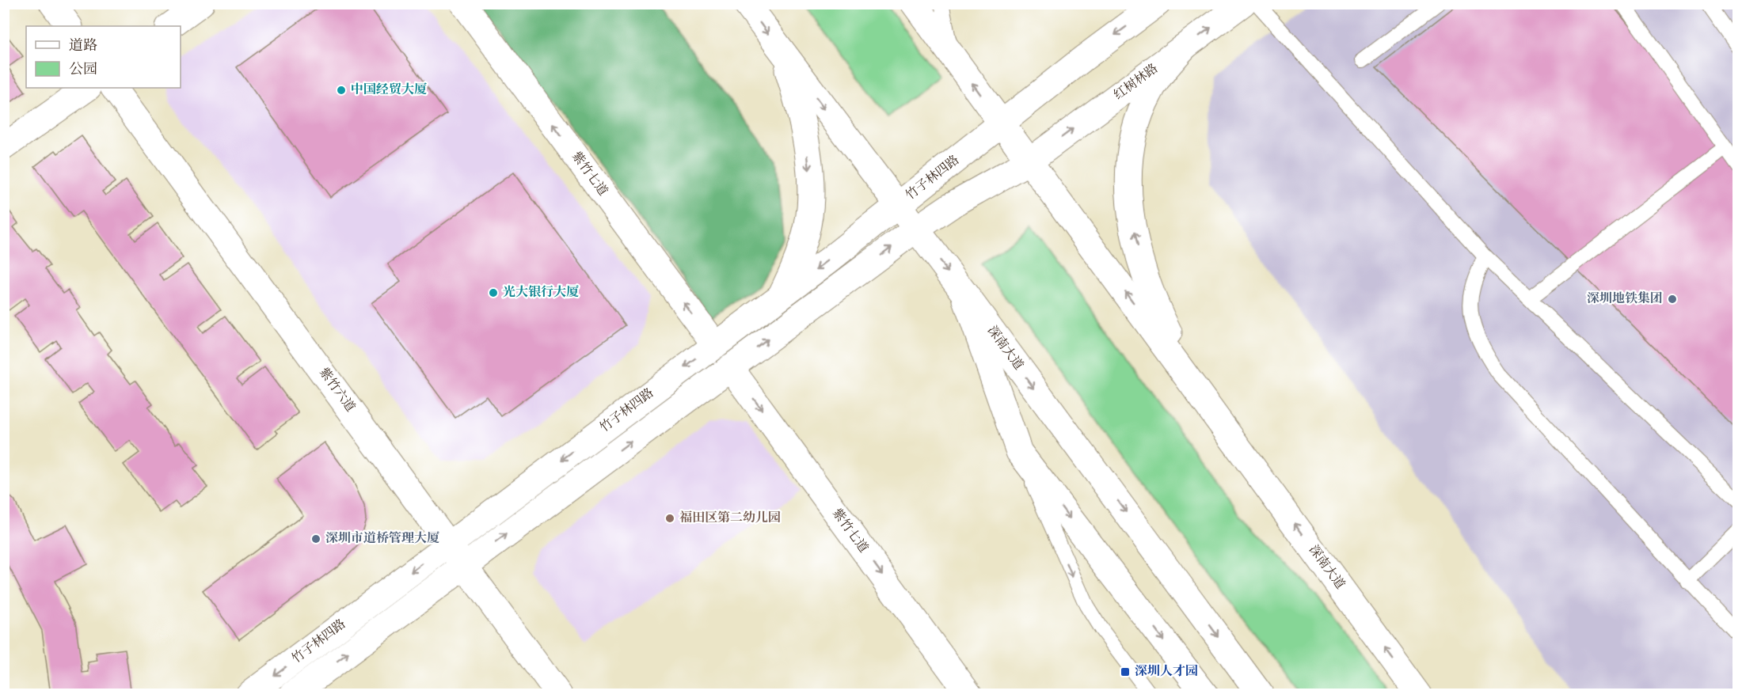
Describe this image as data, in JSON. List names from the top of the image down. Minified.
{"streets":{"street":["红树林路","紫竹七道","竹子林四路","深南大道","紫竹六道"]},"crossings":[["红树林路","竹子林四路"],["红树林路","深南大道"],["紫竹七道","竹子林四路"],["竹子林四路","深南大道"],["竹子林四路","紫竹六道"]],"places":{"other":["中国经贸大厦","光大银行大厦","深圳地铁集团","福田区第二幼儿园","深圳市道桥管理大厦"],"transit":["深圳人才园"]},"legend":["道路","公园"]}
